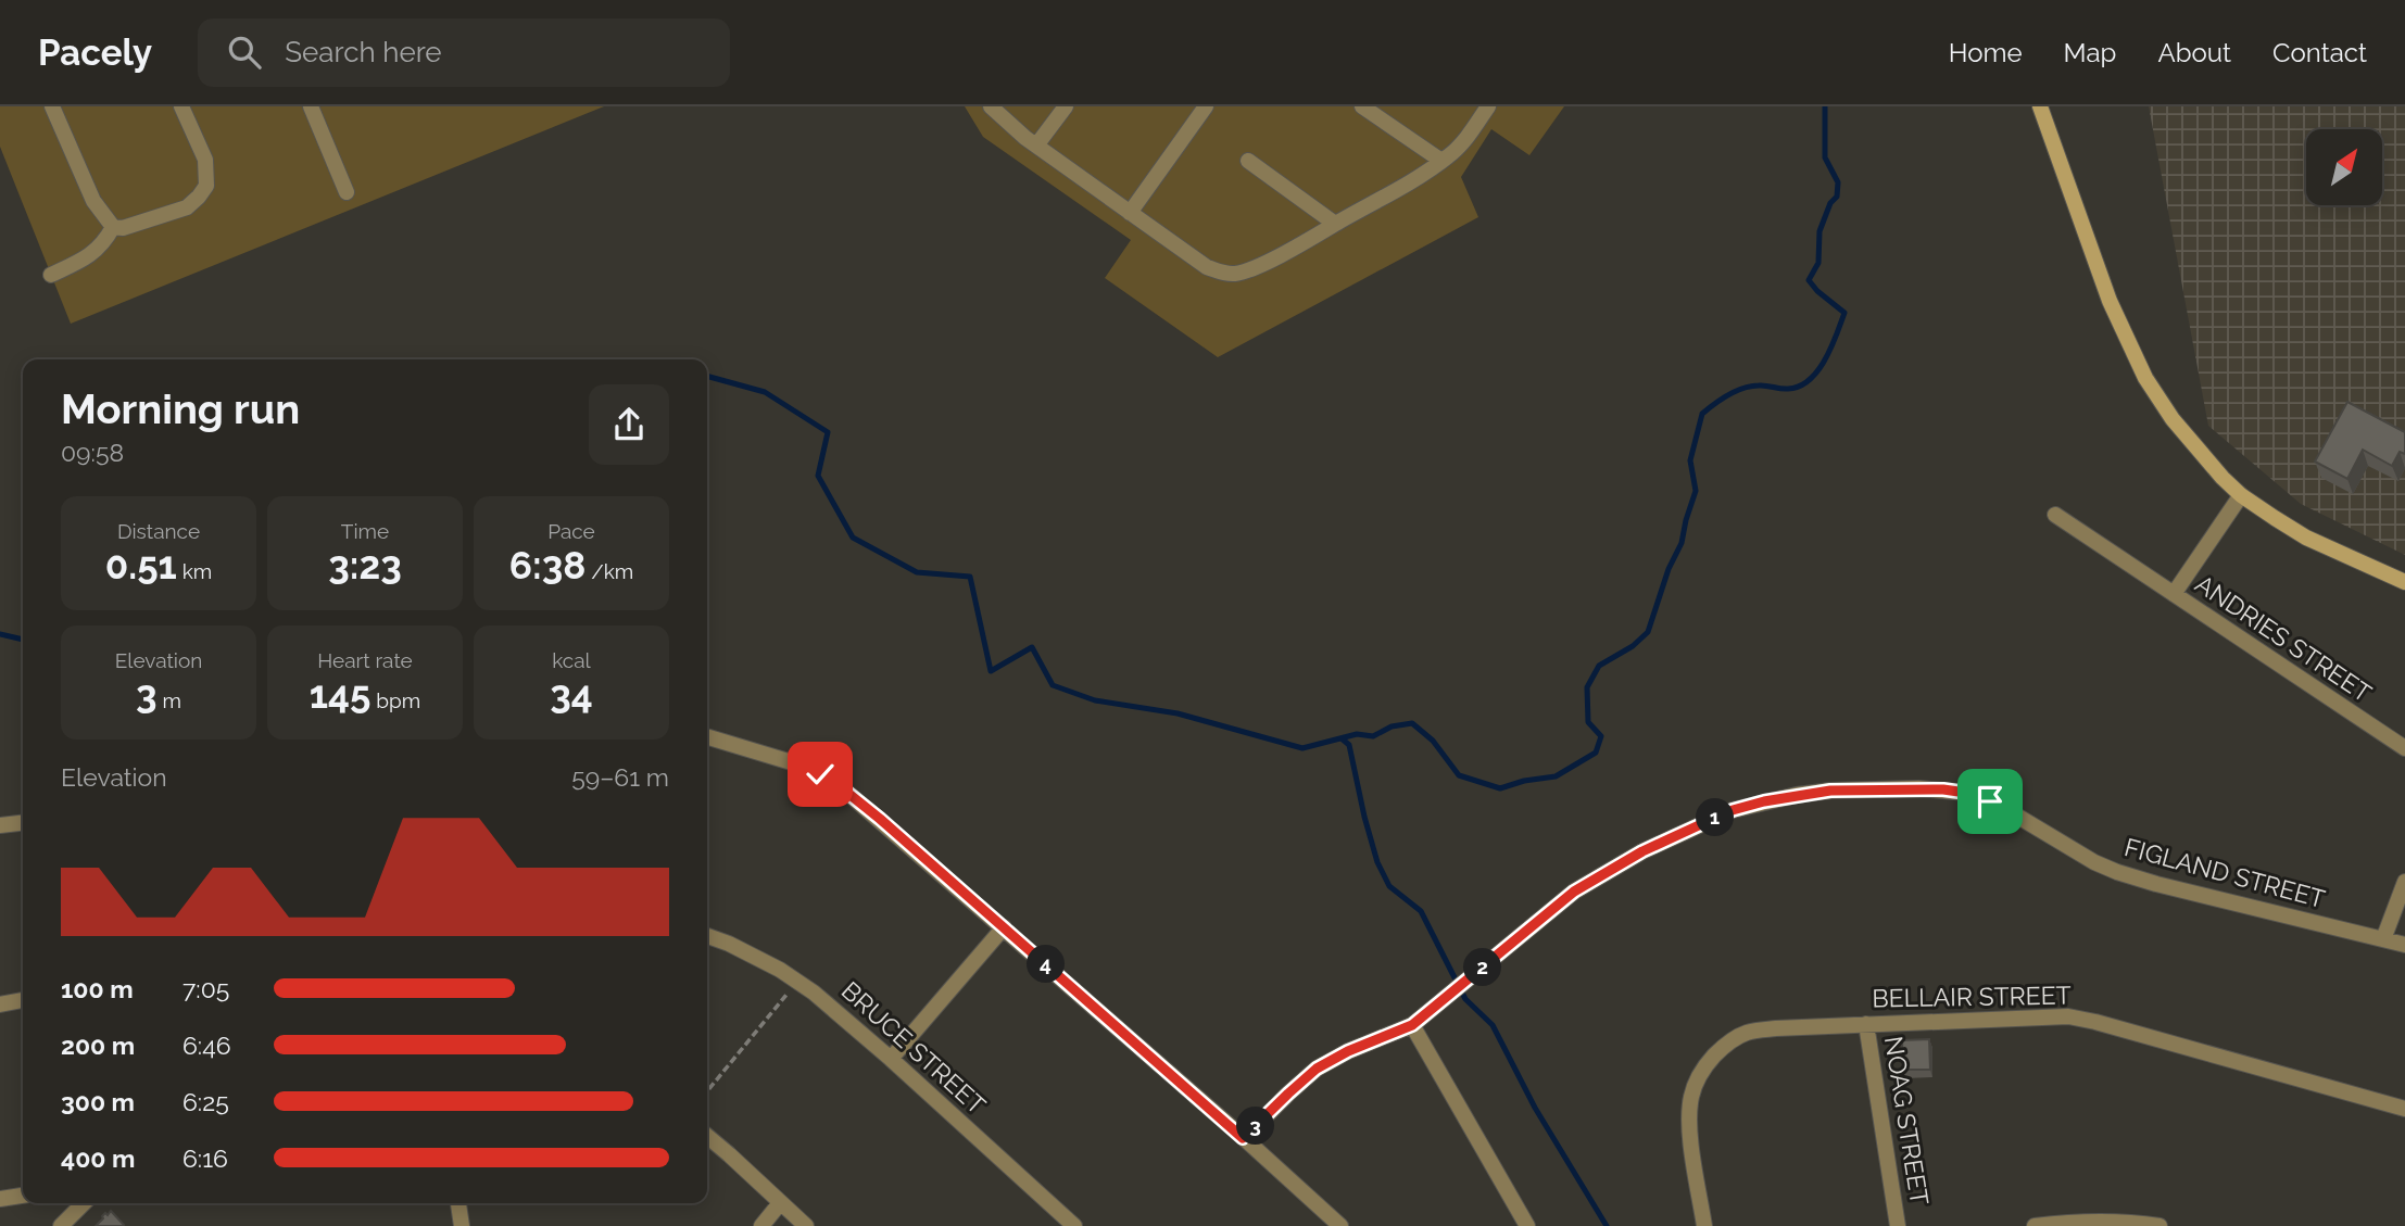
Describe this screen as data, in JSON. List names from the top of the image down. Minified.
{"streets":{"street":["ANDRIES STREET","FIGLAND STREET","BELLAIR STREET","BRUCE STREET","NOAG STREET"]},"crossings":[["BELLAIR STREET","NOAG STREET"]],"north":"top right","page":{"header":"Pacely","search":"Search here","nav":["Home","Map","About","Contact"],"heading":["Morning run","09:58"],"stats":[["Distance","0.51 km"],["Time","3:23"],["Pace","6:38 /km"],["Elevation","3 m"],["Heart rate","145 bpm"],["kcal","34"]],"chart":["Elevation","59–61 m"],"pins":["1","4","2","3"],"list":[{"name":"100 m","note":"7:05"},{"name":"200 m","note":"6:46"},{"name":"300 m","note":"6:25"},{"name":"400 m","note":"6:16"}]}}
